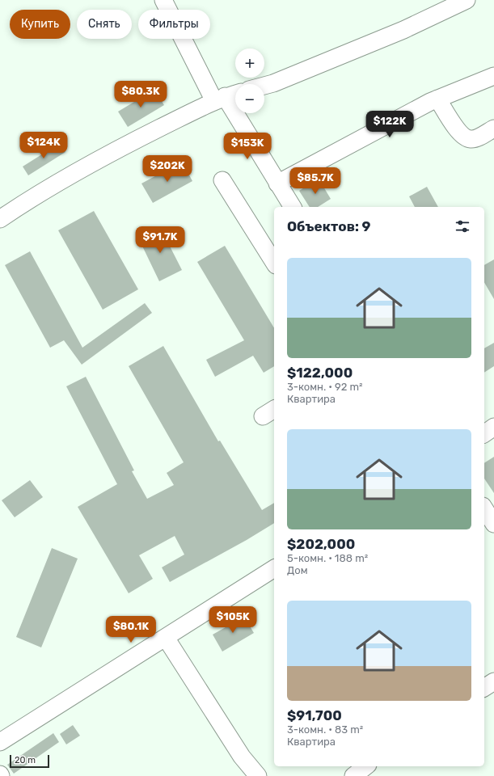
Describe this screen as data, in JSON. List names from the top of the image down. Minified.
{"scale_bar":"20 m","page":{"chip":["Купить","Снять","Фильтры"],"map_buttons":["+","−"],"price":["$80.3K","$122K","$124K","$153K","$202K","$85.7K","$91.7K","$105K","$80.1K"],"heading":"Объектов: 9","list":[{"name":"$122,000","note":"3-комн. · 92 m² · Квартира"},{"name":"$202,000","note":"5-комн. · 188 m² · Дом"},{"name":"$91,700","note":"3-комн. · 83 m² · Квартира"}],"scale":"20 m"}}
